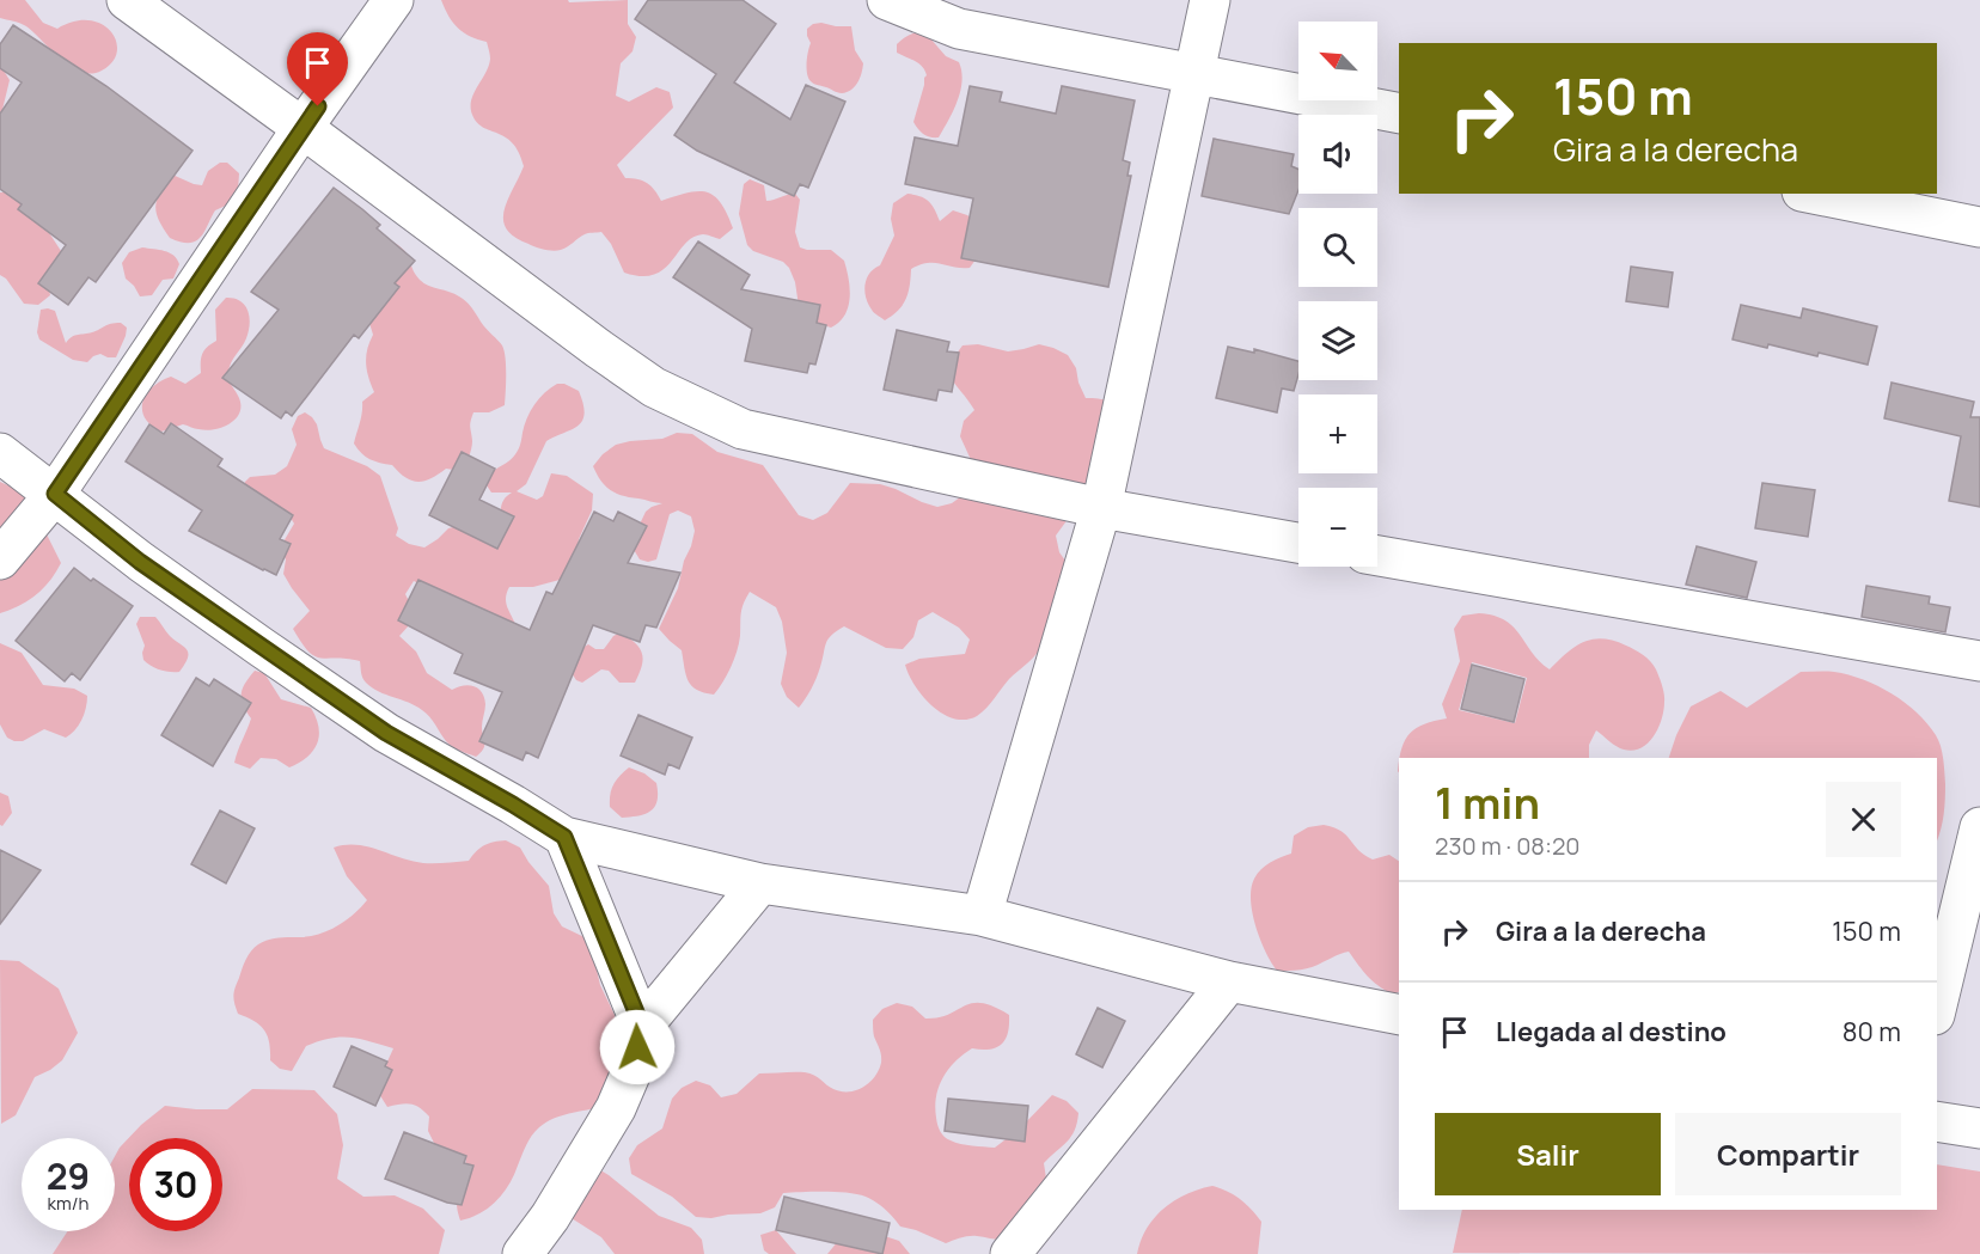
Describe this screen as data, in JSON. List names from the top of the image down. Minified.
{"north":"top left","page":{"map_buttons":["+","−"],"turn":["150 m","Gira a la derecha"],"heading":["1 min","230 m · 08:20"],"list":[{"name":"Gira a la derecha","value":"150 m"},{"name":"Llegada al destino","value":"80 m"}],"buttons":["Salir","Compartir"],"speed":"29 km/h","limit":"30"}}
